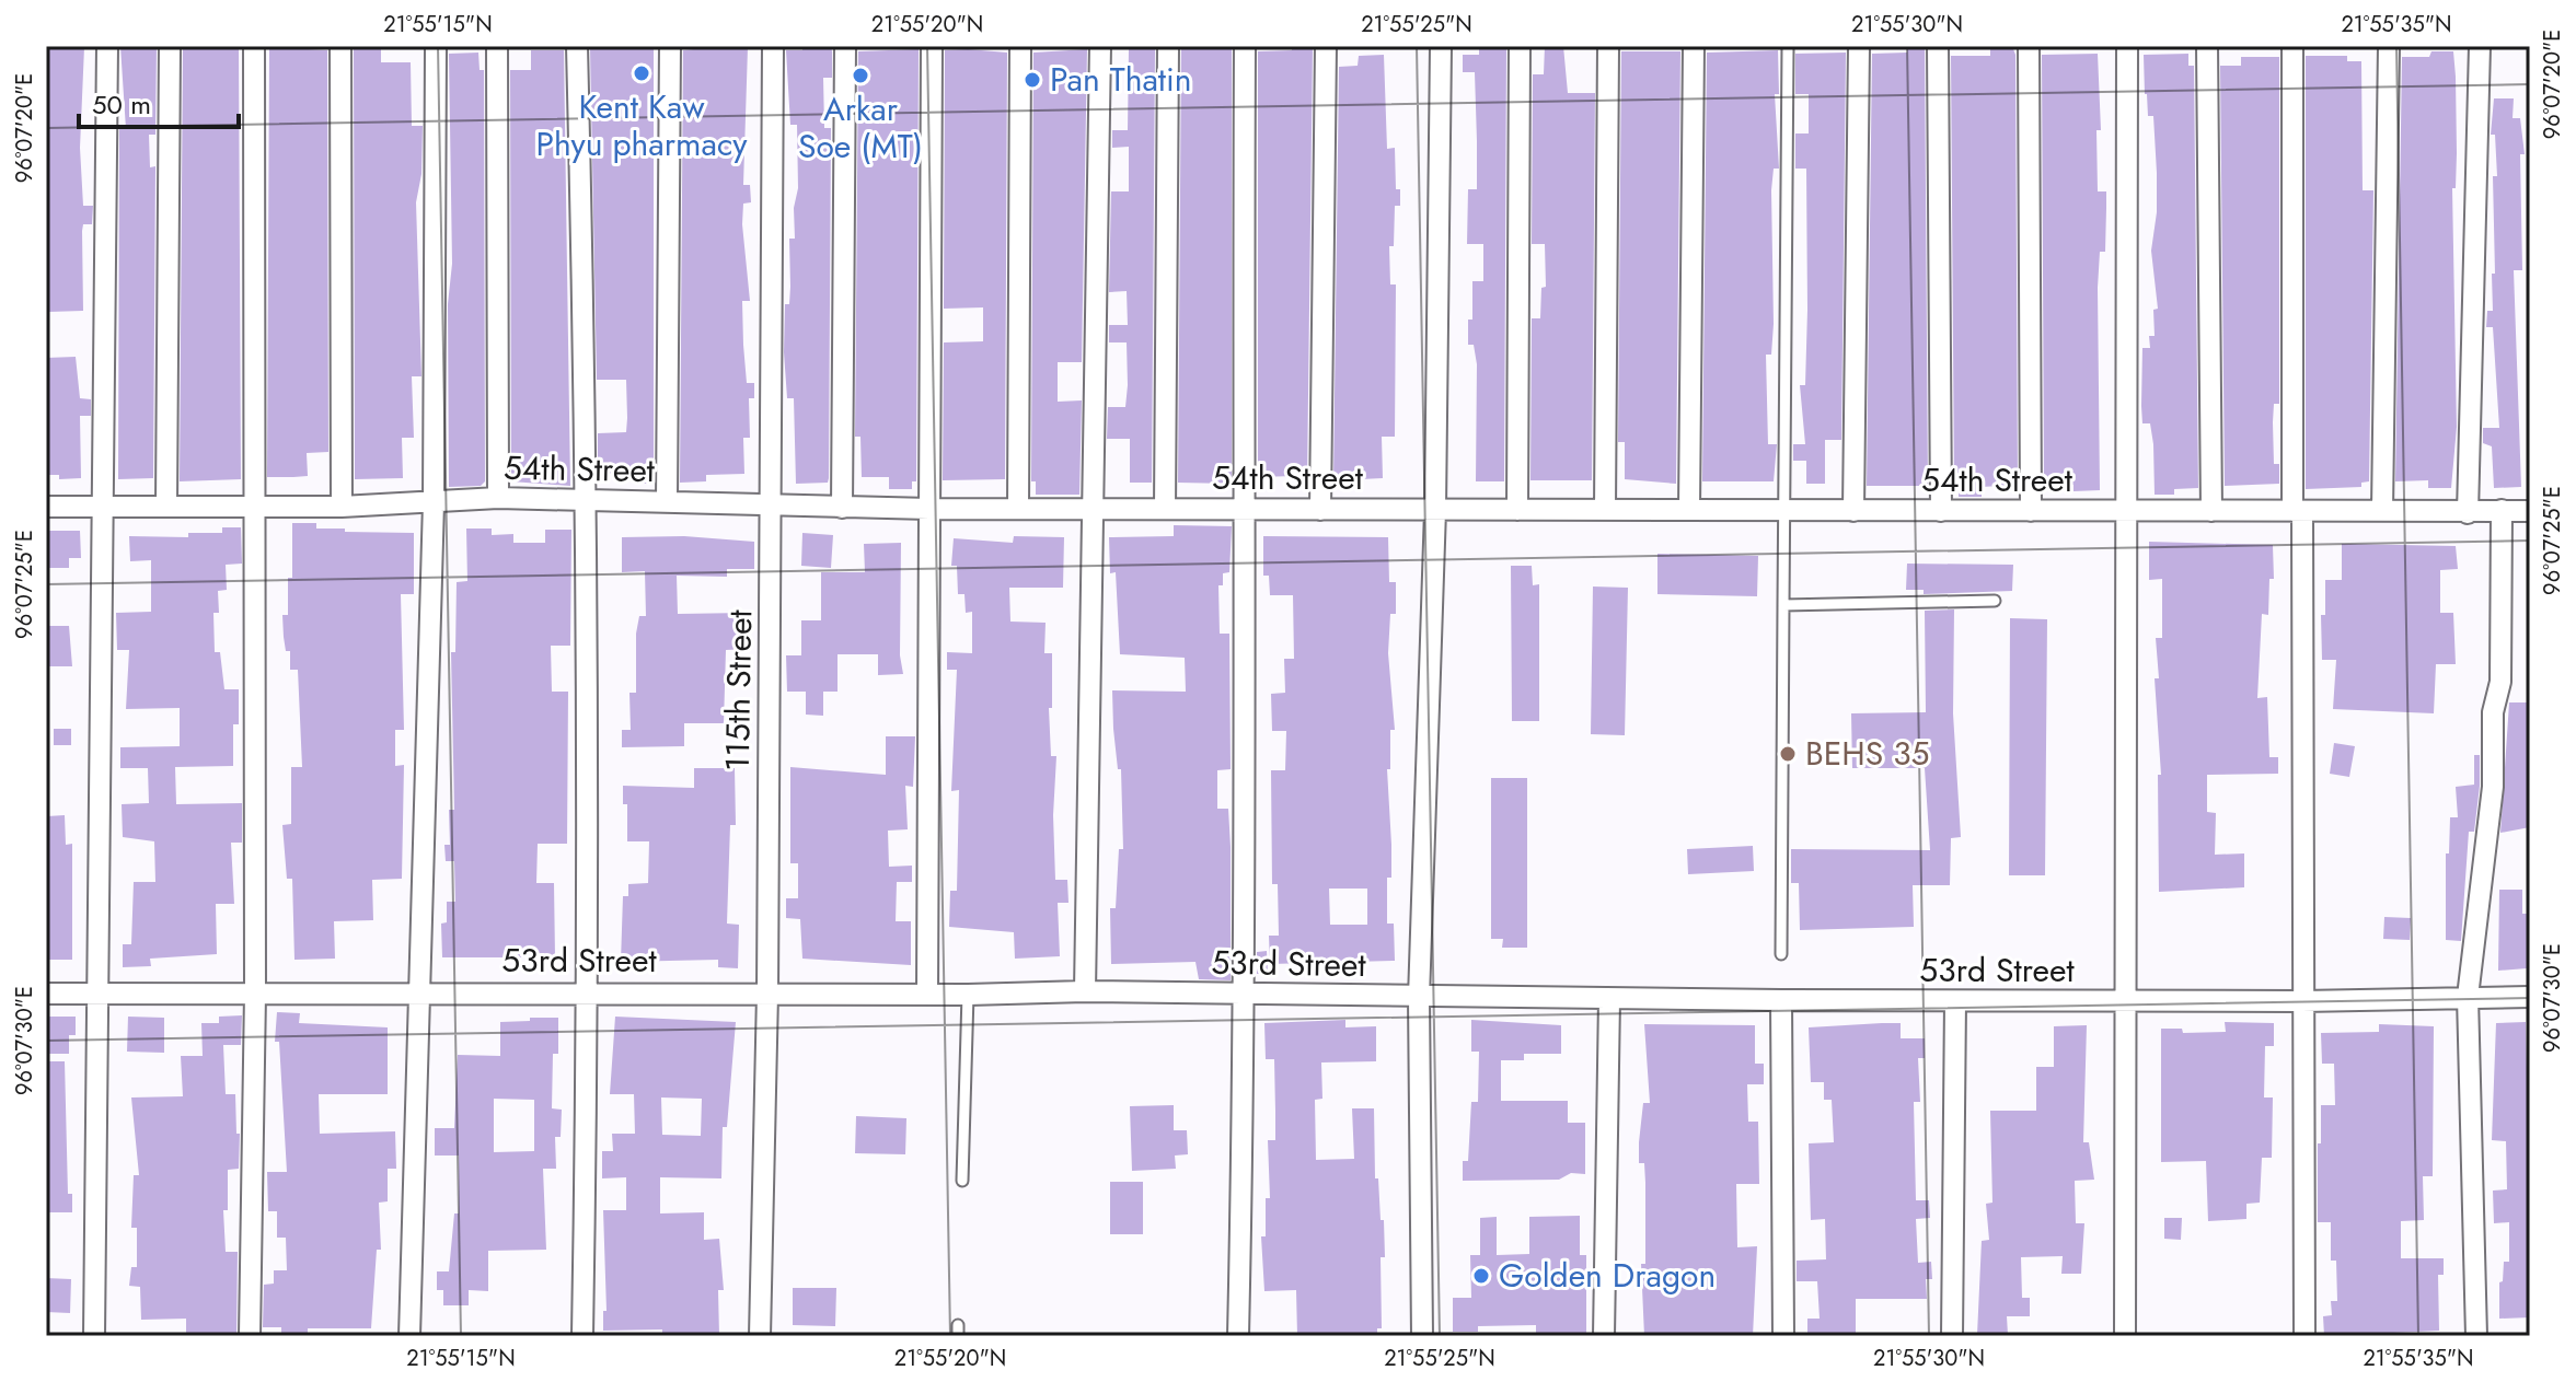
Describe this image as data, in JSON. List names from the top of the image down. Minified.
{"streets":{"street":["54th Street","115th Street","53rd Street"]},"crossings":[["54th Street","115th Street"],["115th Street","53rd Street"]],"places":["Kent Kaw Phyu pharmacy","Arkar Soe (MT)","Pan Thatin","BEHS 35","Golden Dragon"],"scale_bar":"50 m","coordinates":["21°55'15\"N","21°55'20\"N","21°55'25\"N","21°55'30\"N","21°55'35\"N","96°07'20\"E","96°07'25\"E","96°07'30\"E"]}
